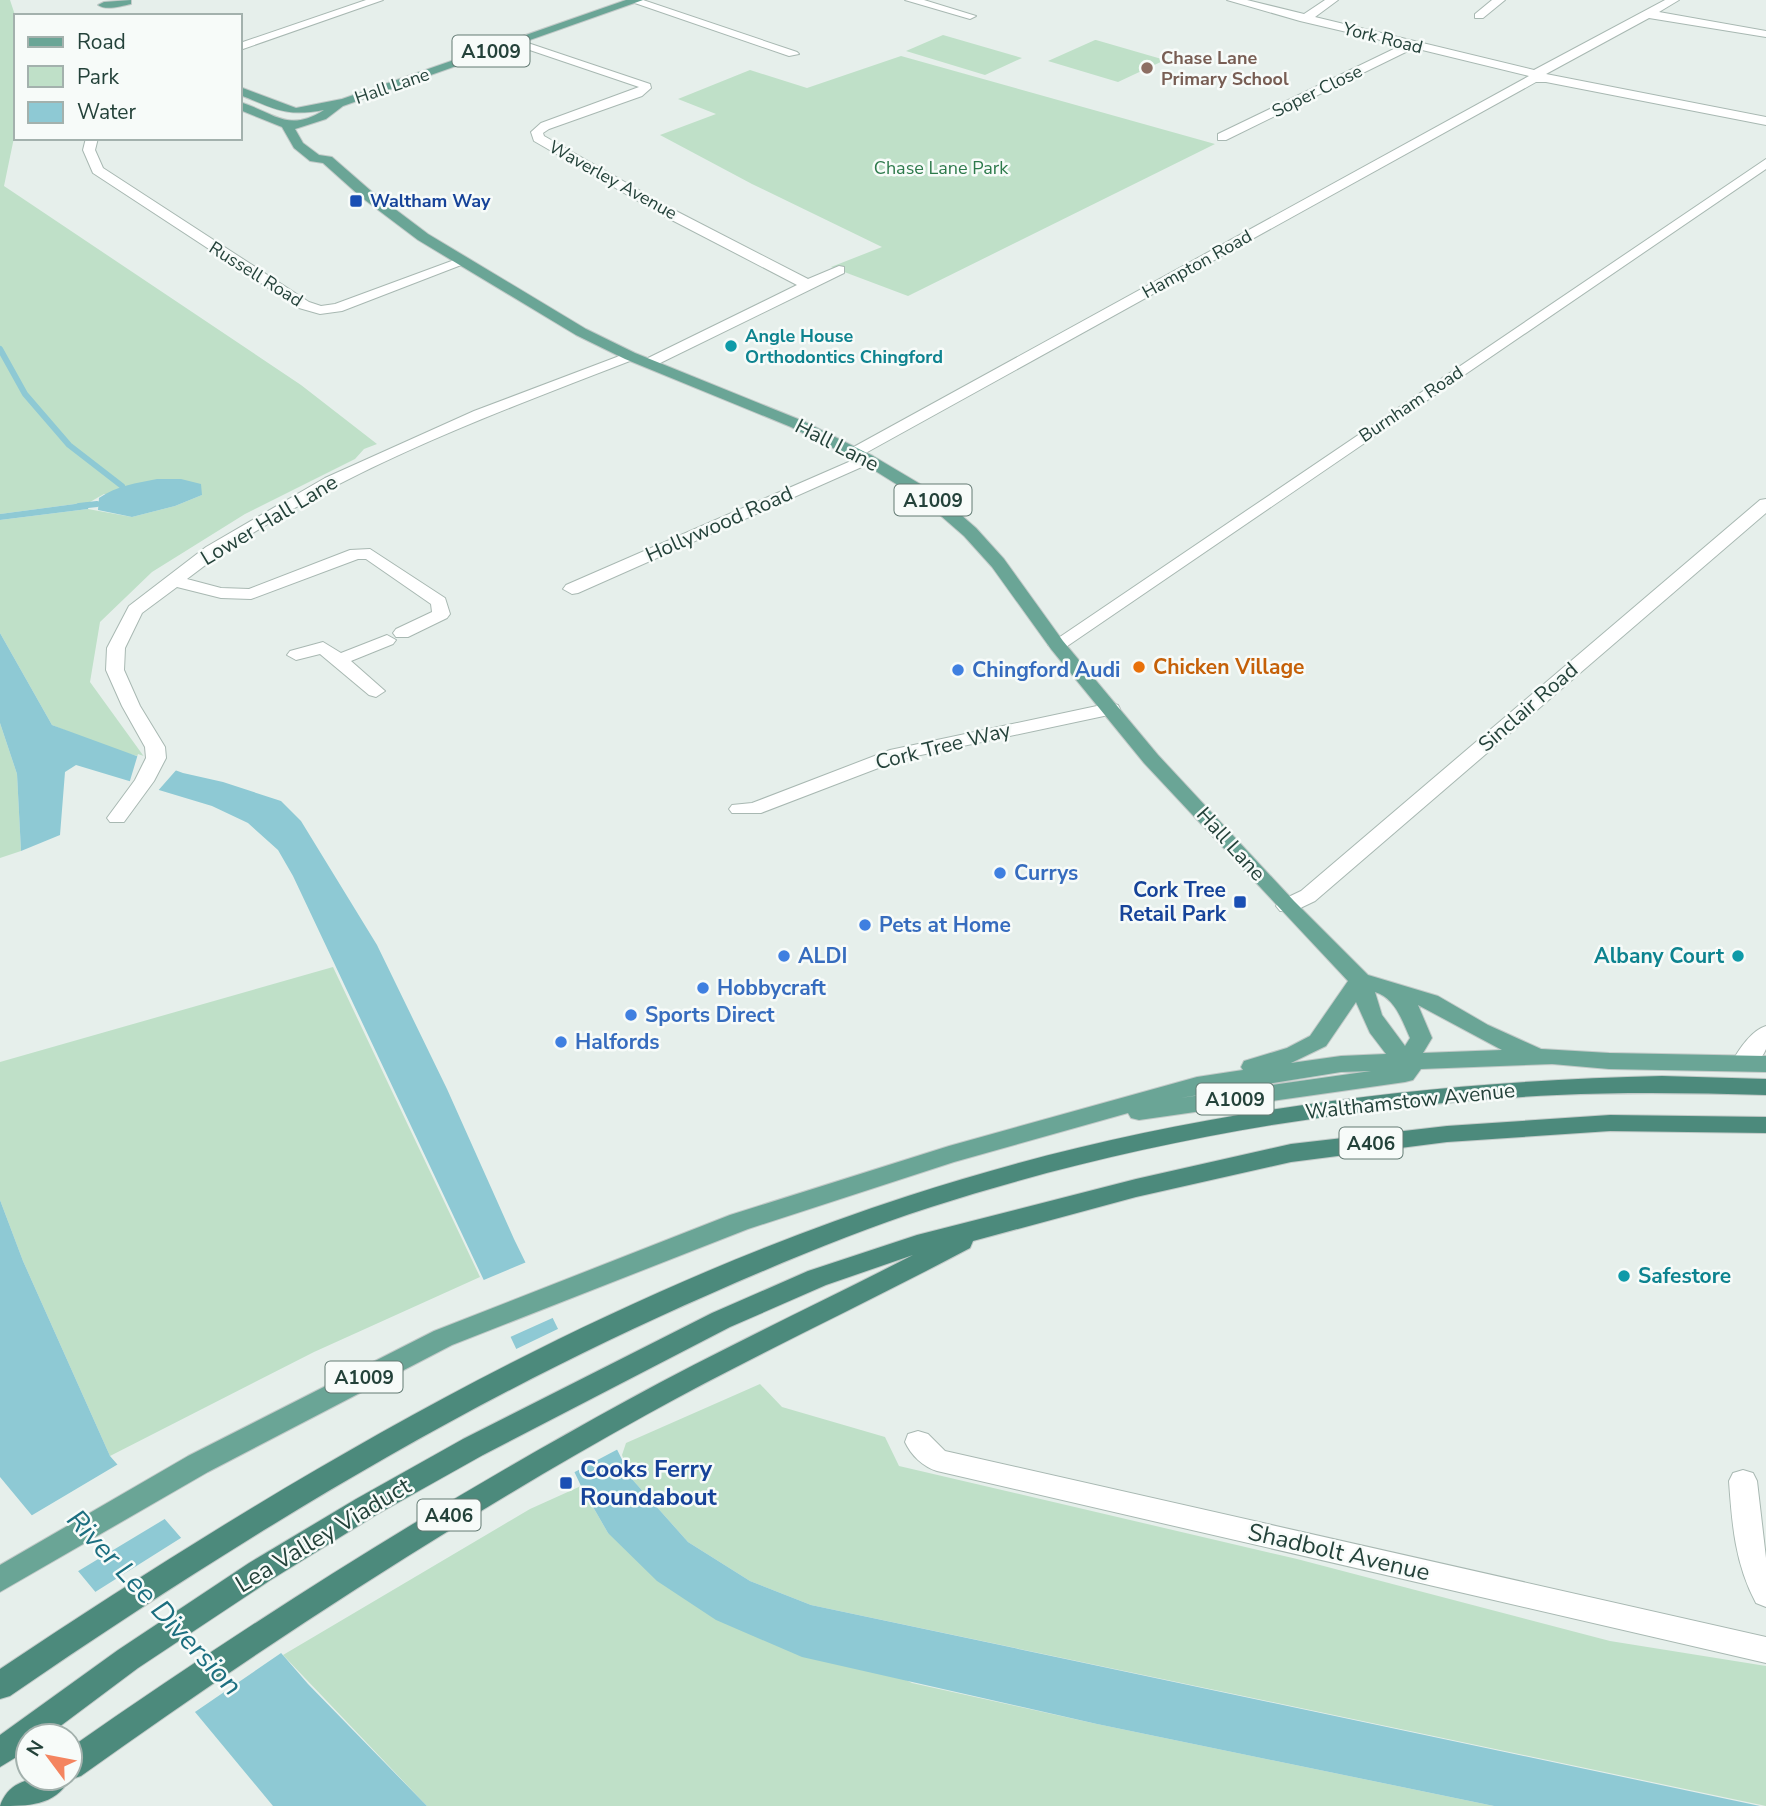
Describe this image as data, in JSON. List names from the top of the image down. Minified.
{"streets":{"highway":["Walthamstow Avenue","A406","Lea Valley Viaduct"],"main road":["A1009","Hall Lane"],"street":["York Road","Soper Close","Waverley Avenue","Hampton Road","Russell Road","Burnham Road","Lower Hall Lane","Hollywood Road","Sinclair Road","Cork Tree Way","Shadbolt Avenue"]},"crossings":[["York Road","Soper Close"],["York Road","Hampton Road"],["A1009","Hall Lane"],["Hall Lane","Waverley Avenue"],["Hall Lane","Hampton Road"],["Hall Lane","Russell Road"],["Hall Lane","Burnham Road"],["Hall Lane","Lower Hall Lane"],["Hall Lane","Hollywood Road"],["Hall Lane","Sinclair Road"],["Hall Lane","Cork Tree Way"],["Hampton Road","Hollywood Road"],["Walthamstow Avenue","A406"],["Walthamstow Avenue","Lea Valley Viaduct"]],"water":["River Lee Diversion"],"parks":["Chase Lane Park"],"places":{"other":["Chase Lane Primary School","Angle House Orthodontics Chingford","Chicken Village","Chingford Audi","Currys","Pets at Home","ALDI","Albany Court","Hobbycraft","Sports Direct","Halfords","Safestore"],"transit":["Waltham Way","Cork Tree Retail Park","Cooks Ferry Roundabout"]},"legend":["Road","Park","Water"],"north":"top left"}
